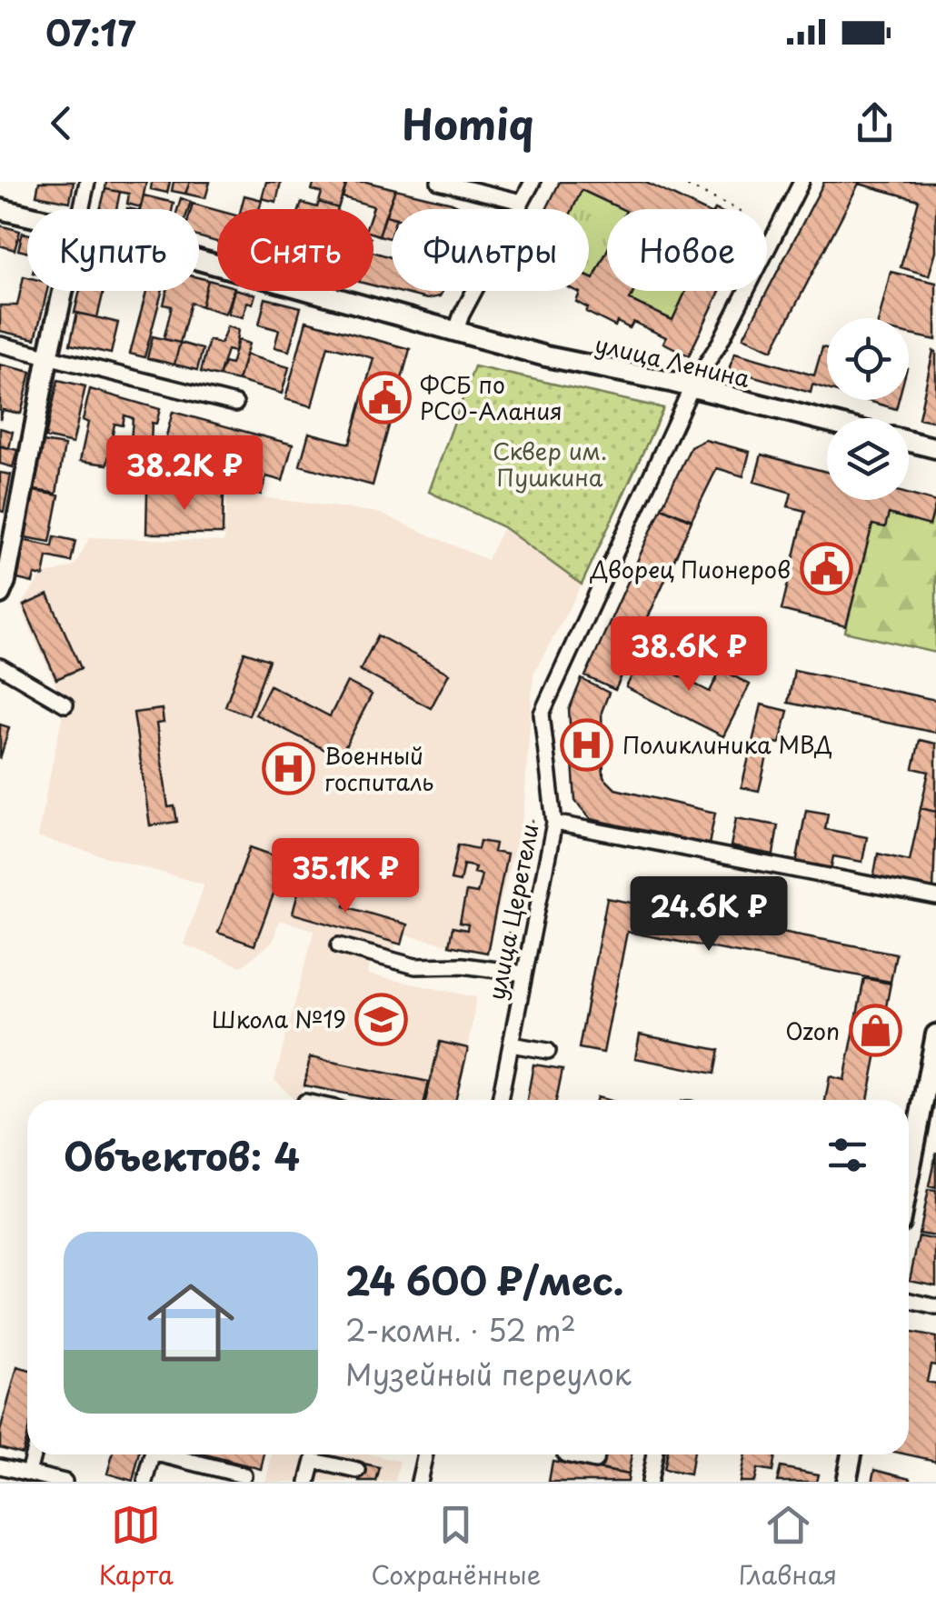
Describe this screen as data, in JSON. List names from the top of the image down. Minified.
{"streets":{"main road":["улица Ленина"],"street":["улица Церетели"]},"crossings":[["улица Ленина","улица Церетели"]],"parks":["Сквер им. Пушкина"],"places":{"public building":["ФСБ по РСО-Алания","Дворец Пионеров"],"hospital":["Поликлиника МВД","Военный госпиталь"],"school or university":["Школа №19"],"shop":["Ozon"]},"page":{"status":"07:17","header":"Homiq","chip":["Купить","Снять","Фильтры","Новое"],"price":["38.2K ₽","38.6K ₽","35.1K ₽","24.6K ₽"],"heading":"Объектов: 4","list":[{"name":"24 600 ₽/мес.","note":"2-комн. · 52 m² · Музейный переулок"}],"tabs":["Карта","Сохранённые","Главная"]}}
